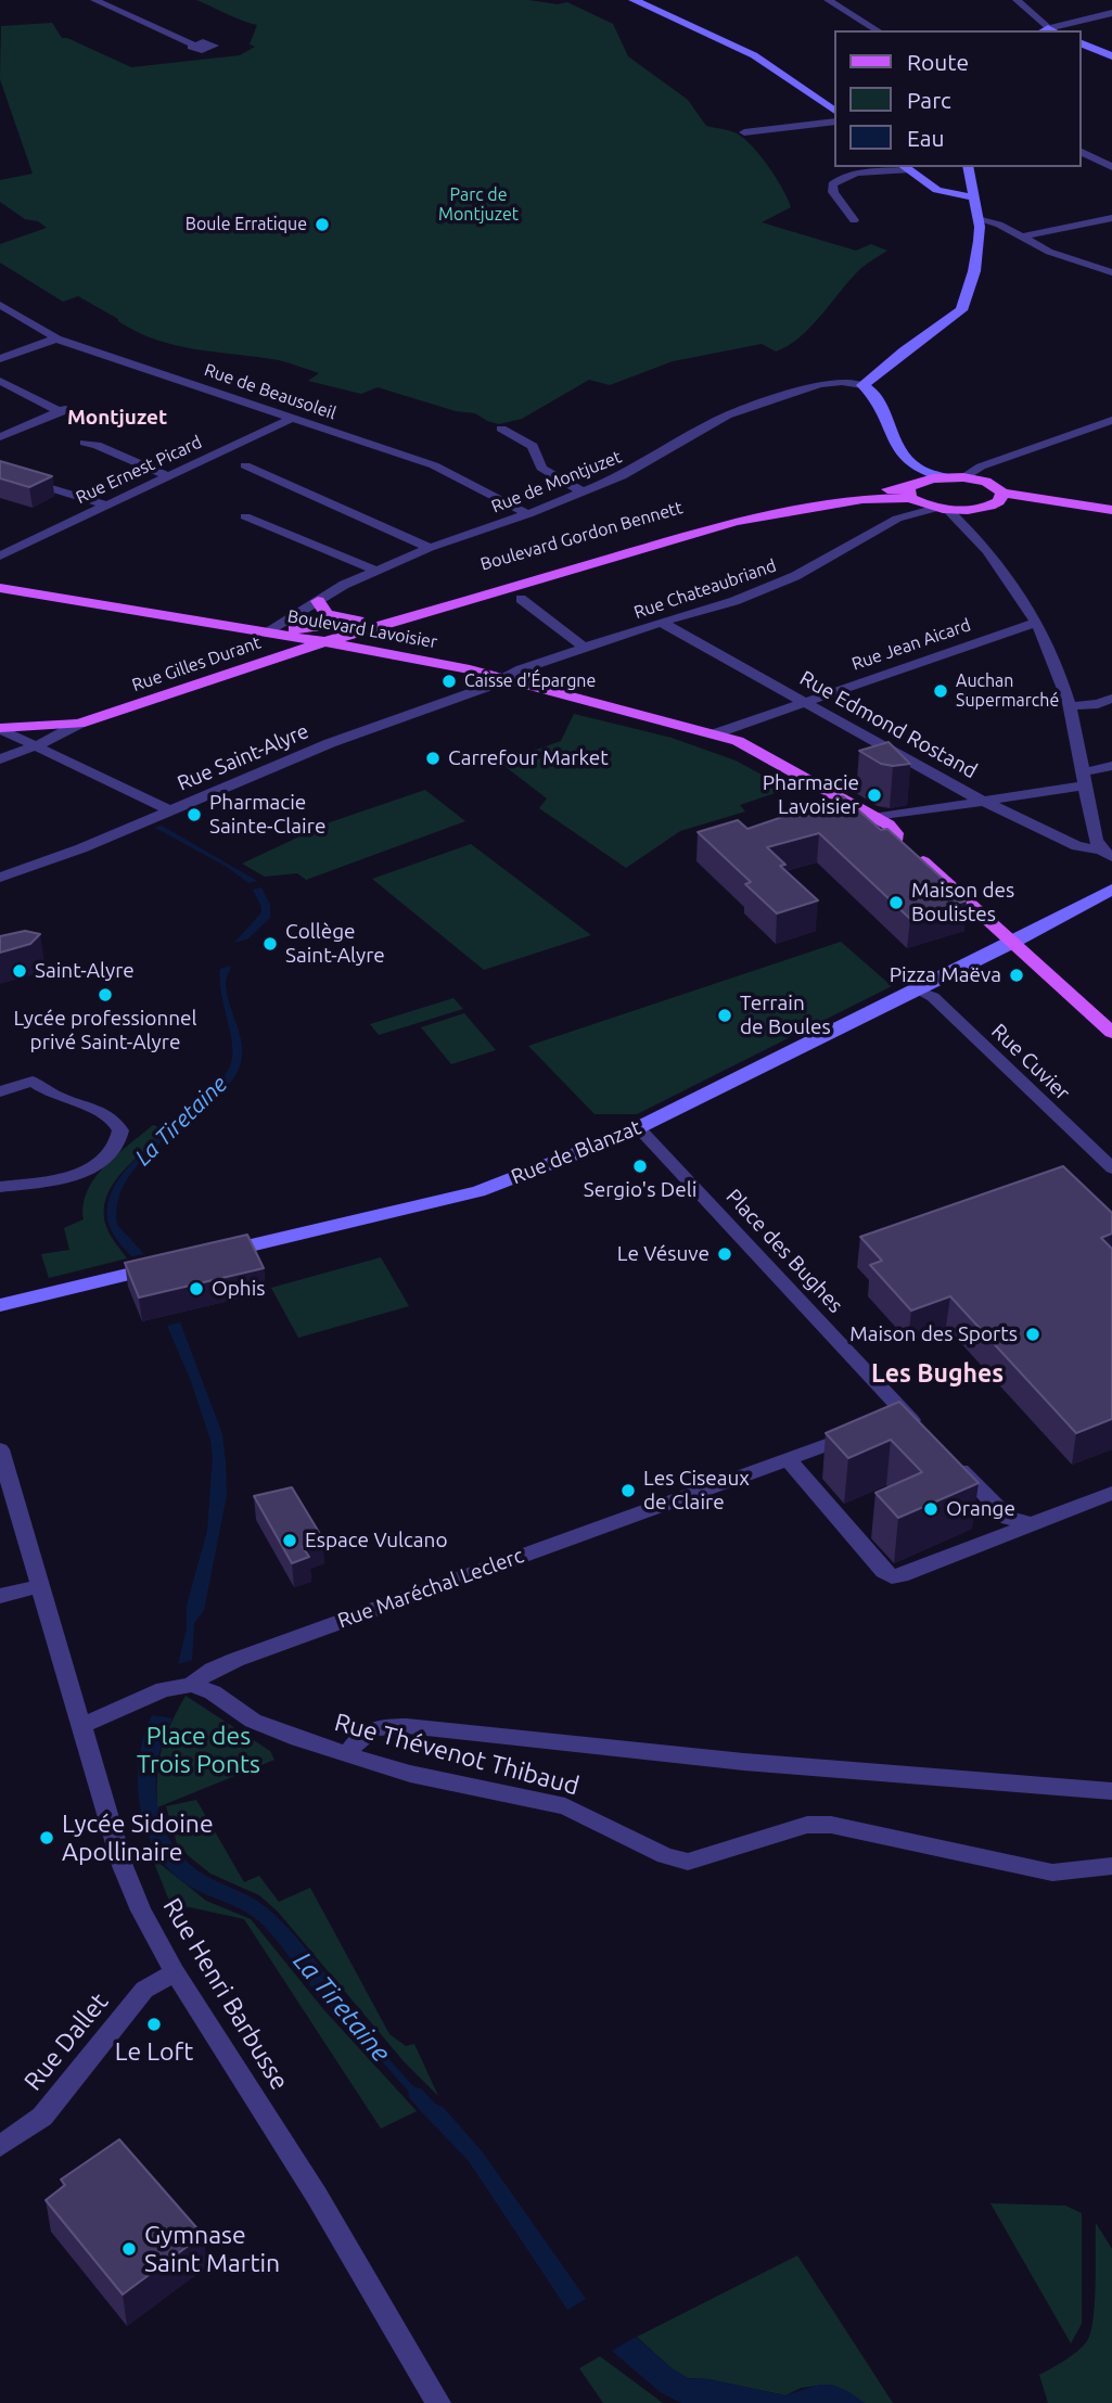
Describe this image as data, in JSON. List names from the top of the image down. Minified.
{"streets":{"main road":["Boulevard Gordon Bennett","Boulevard Lavoisier","Rue Gilles Durant"],"street":["Rue de Beausoleil","Rue Ernest Picard","Rue de Montjuzet","Rue Chateaubriand","Rue Jean Aicard","Rue Edmond Rostand","Rue Saint-Alyre","Rue Cuvier","Rue de Blanzat","Place des Bughes","Rue Maréchal Leclerc","Rue Thévenot Thibaud","Rue Henri Barbusse","Rue Dallet"]},"crossings":[["Rue de Beausoleil","Rue Ernest Picard"],["Rue de Beausoleil","Rue de Montjuzet"],["Rue de Montjuzet","Boulevard Gordon Bennett"],["Rue de Montjuzet","Boulevard Lavoisier"],["Boulevard Gordon Bennett","Rue Chateaubriand"],["Boulevard Gordon Bennett","Boulevard Lavoisier"],["Boulevard Gordon Bennett","Rue Gilles Durant"],["Rue Chateaubriand","Boulevard Lavoisier"],["Rue Chateaubriand","Rue Edmond Rostand"],["Rue Chateaubriand","Rue Saint-Alyre"],["Boulevard Lavoisier","Rue Jean Aicard"],["Boulevard Lavoisier","Rue Gilles Durant"],["Boulevard Lavoisier","Rue Saint-Alyre"],["Boulevard Lavoisier","Rue de Blanzat"],["Rue Jean Aicard","Rue Edmond Rostand"],["Rue Cuvier","Rue de Blanzat"],["Rue de Blanzat","Place des Bughes"],["Rue Maréchal Leclerc","Rue Thévenot Thibaud"],["Rue Maréchal Leclerc","Rue Henri Barbusse"],["Rue Henri Barbusse","Rue Dallet"]],"districts":["Montjuzet","Les Bughes"],"water":["La Tiretaine"],"parks":["Parc de Montjuzet","Place des Trois Ponts"],"places":["Boule Erratique","Caisse d'Épargne","Auchan Supermarché","Carrefour Market","Pharmacie Lavoisier","Pharmacie Sainte-Claire","Maison des Boulistes","Collège Saint-Alyre","Saint-Alyre","Pizza Maëva","Lycée professionnel privé Saint-Alyre","Terrain de Boules","Sergio's Deli","Le Vésuve","Ophis","Maison des Sports","Les Ciseaux de Claire","Orange","Espace Vulcano","Lycée Sidoine Apollinaire","Le Loft","Gymnase Saint Martin"],"legend":["Route","Parc","Eau"]}
